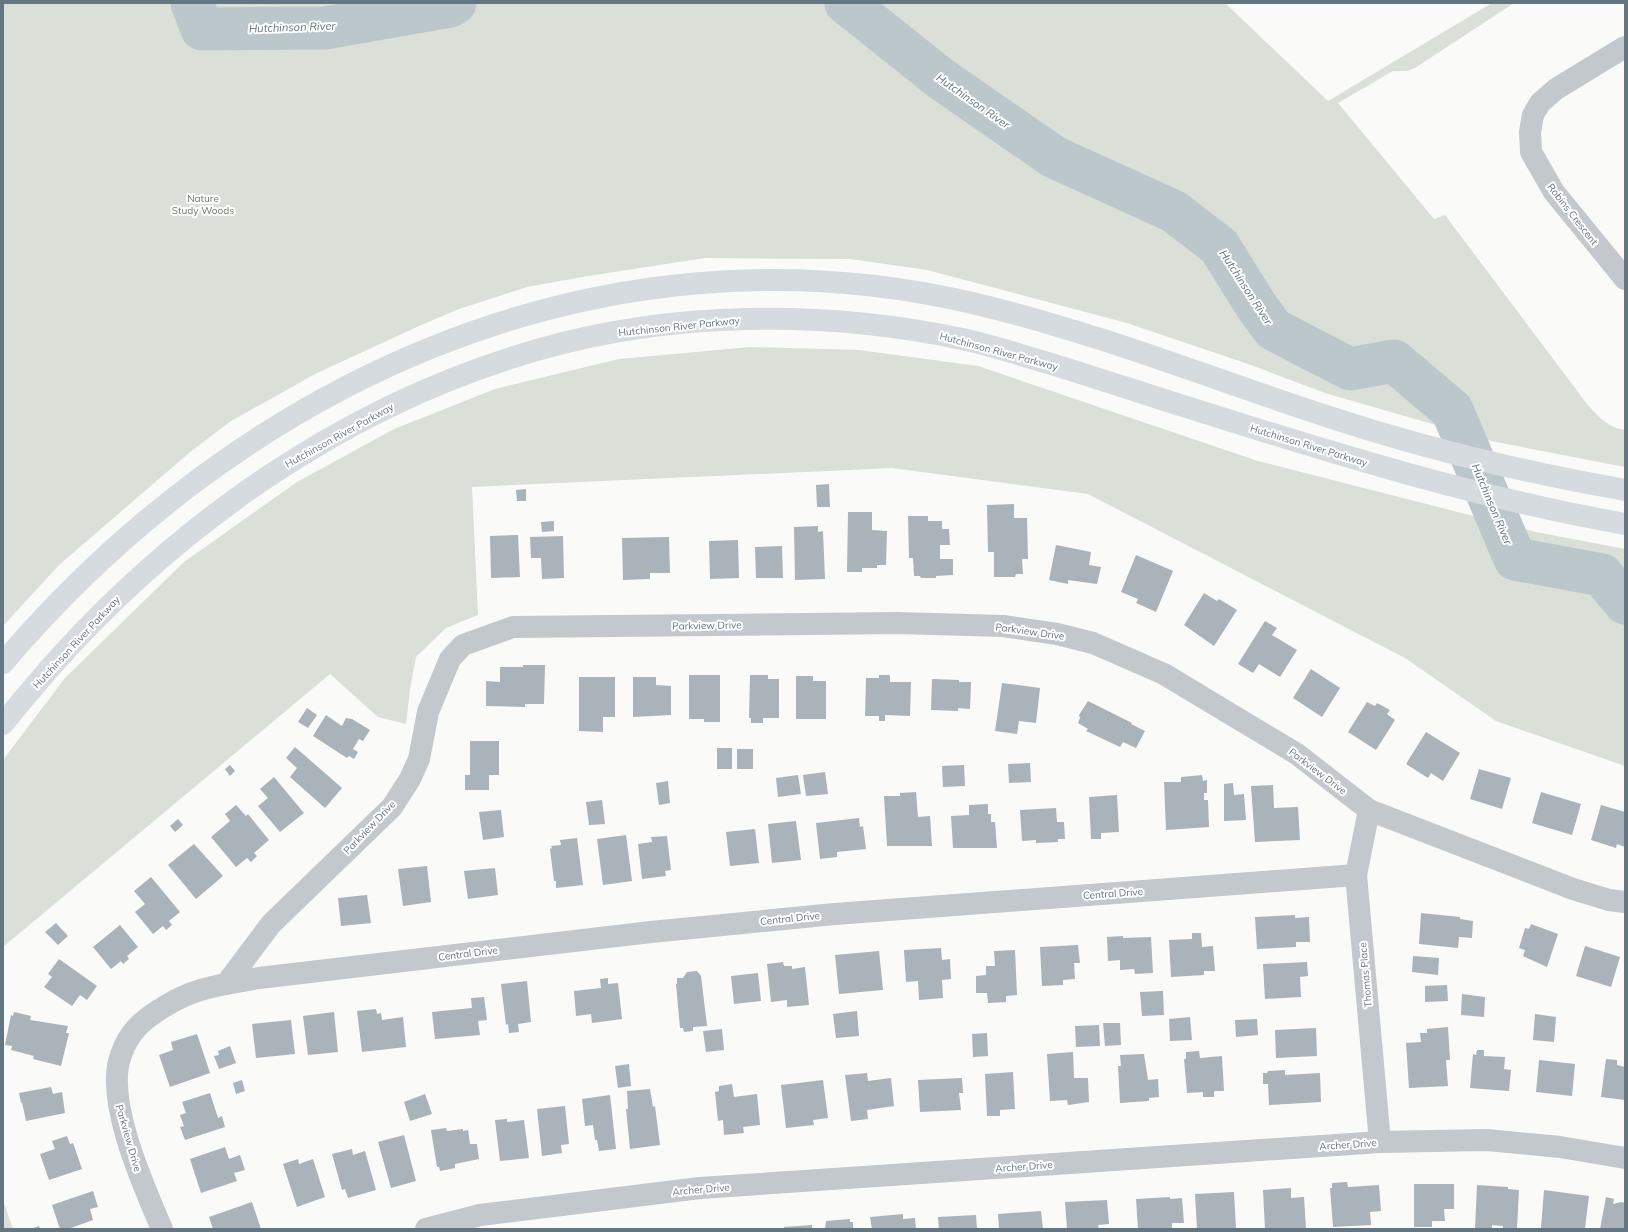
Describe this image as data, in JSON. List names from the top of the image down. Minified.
{"streets":{"highway":["Hutchinson River Parkway"],"street":["Robins Crescent","Parkview Drive","Central Drive","Thomas Place","Archer Drive"]},"crossings":[["Parkview Drive","Central Drive"],["Parkview Drive","Thomas Place"],["Central Drive","Thomas Place"],["Thomas Place","Archer Drive"]],"water":["Hutchinson River"],"parks":["Nature Study Woods"]}
